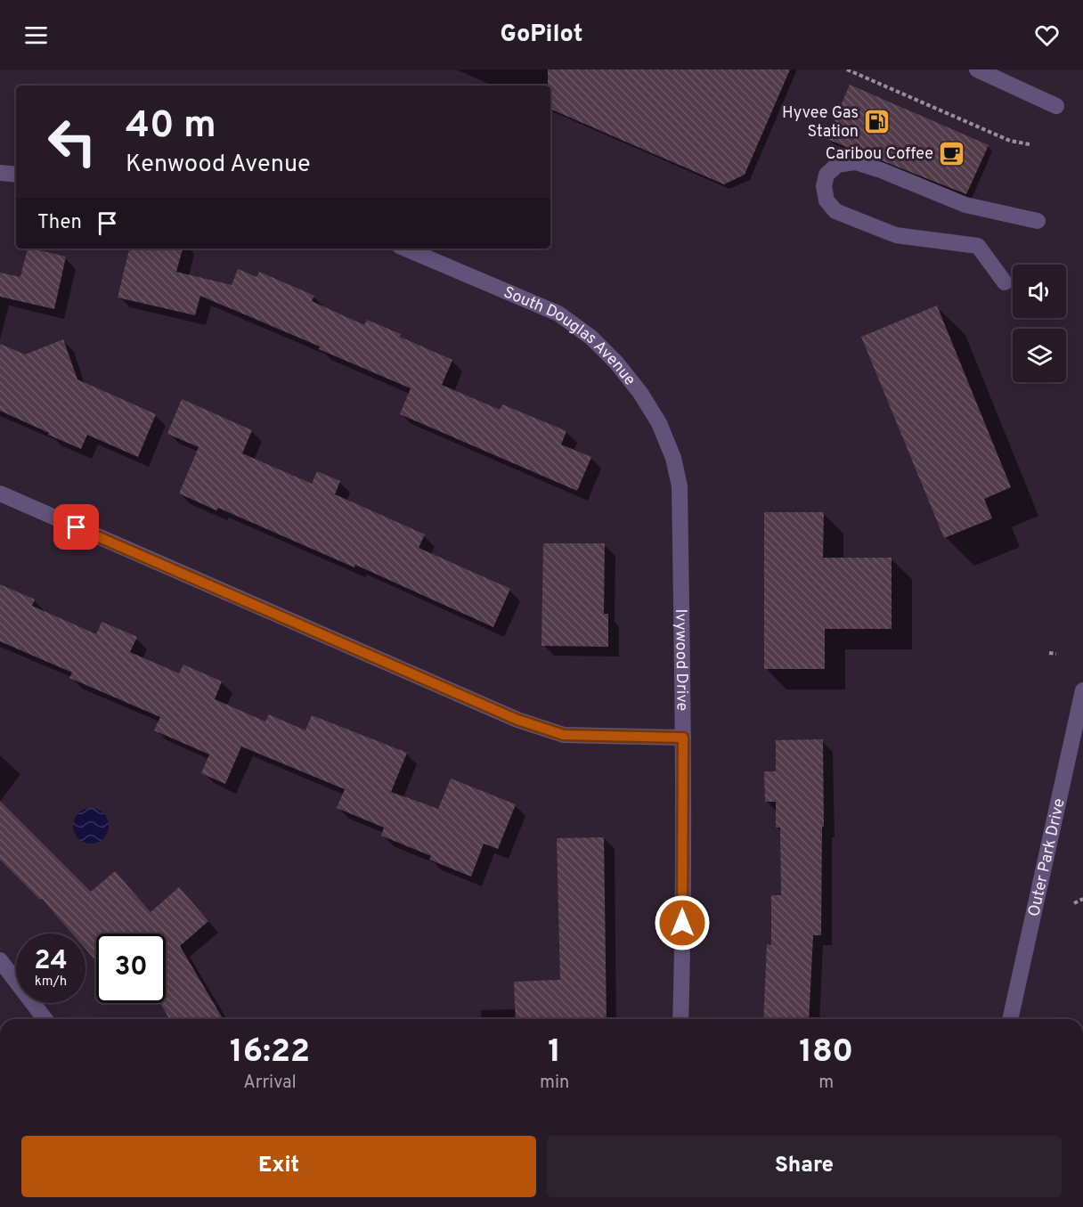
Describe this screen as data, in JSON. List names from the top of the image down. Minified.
{"streets":{"street":["South Douglas Avenue","Ivywood Drive","Outer Park Drive"]},"crossings":[["South Douglas Avenue","Ivywood Drive"]],"places":{"fuel station":["Hyvee Gas Station"],"cafe":["Caribou Coffee"]},"page":{"header":"GoPilot","turn":["40 m","Kenwood Avenue"],"then":"Then","speed":"24 km/h","limit":"30","eta":["16:22","Arrival","1","min","180","m"],"buttons":["Exit","Share"]}}
